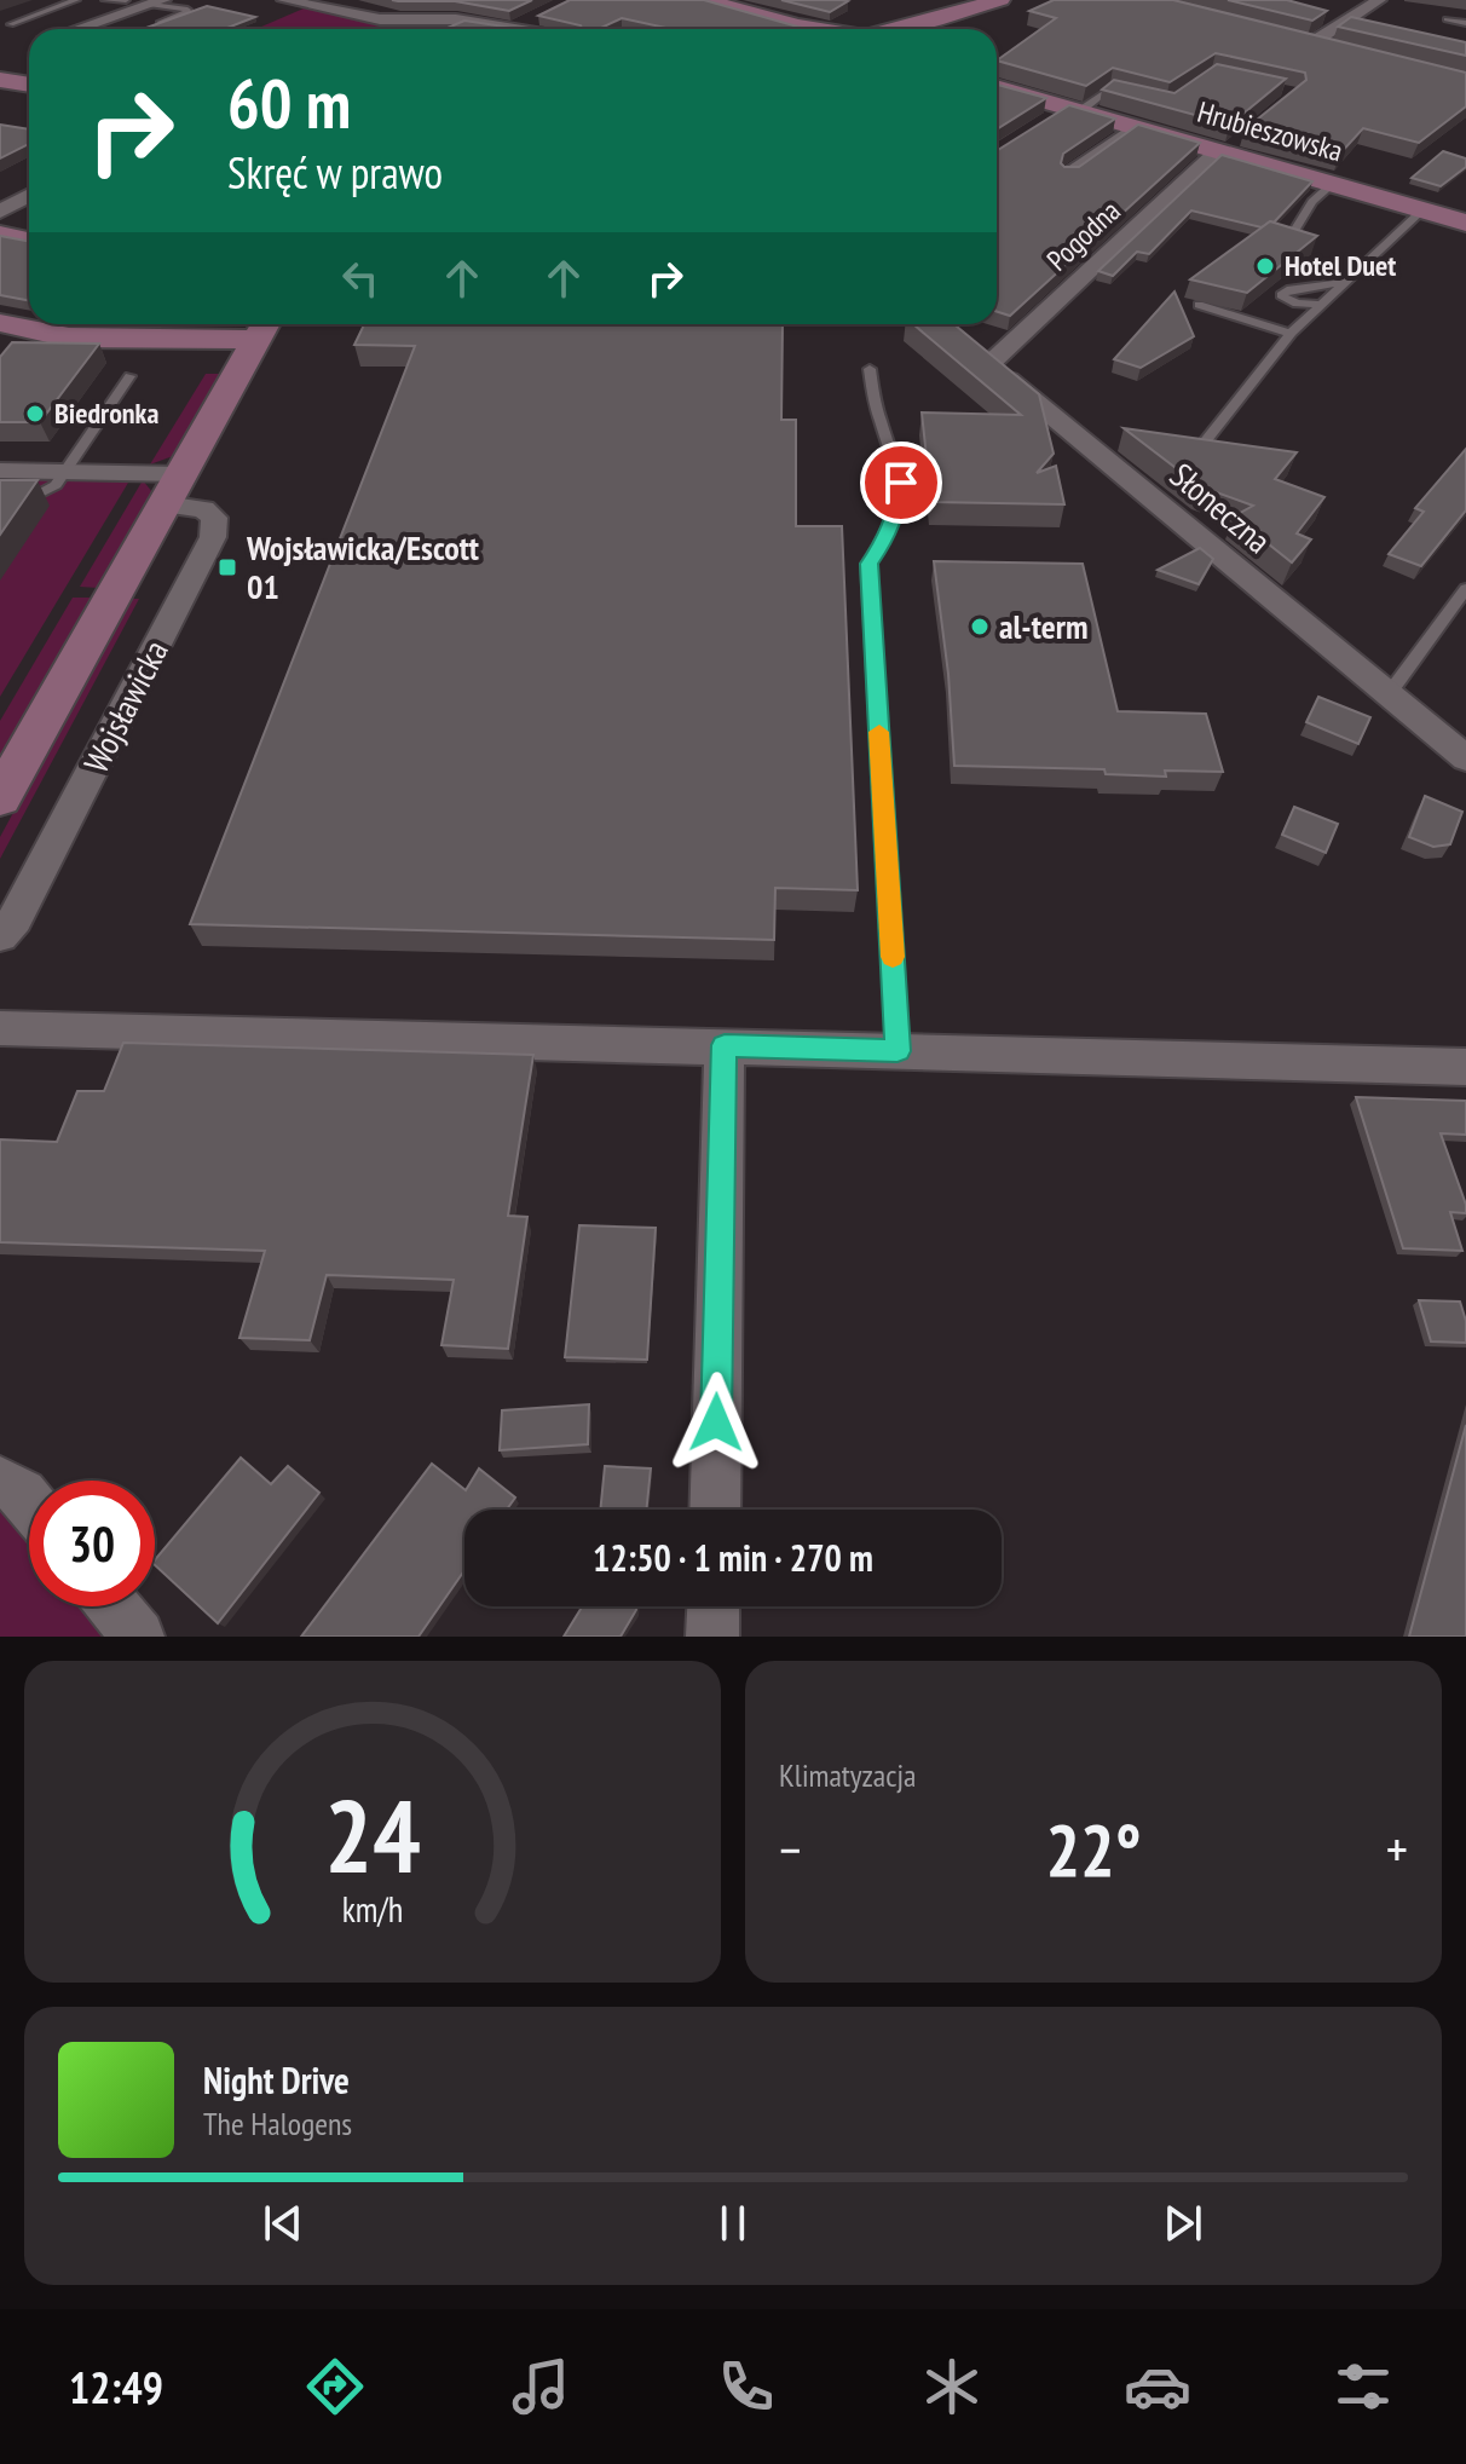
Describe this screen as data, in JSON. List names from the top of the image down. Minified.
{"streets":{"street":["Hrubieszowska","Pogodna","Słoneczna","Wojsławicka"]},"crossings":[["Hrubieszowska","Pogodna"],["Pogodna","Słoneczna"]],"places":{"other":["Hotel Duet","Biedronka","al-term"],"transit":["Wojsławicka/Escott 01"]},"page":{"turn":["60 m","Skręć w prawo"],"limit":"30","trip":"12:50 · 1 min · 270 m","tile":"Klimatyzacja","heat":["−","22°","+"],"song":["Night Drive","The Halogens"],"tabs":"12:49","gauge":["24","km/h"]}}
